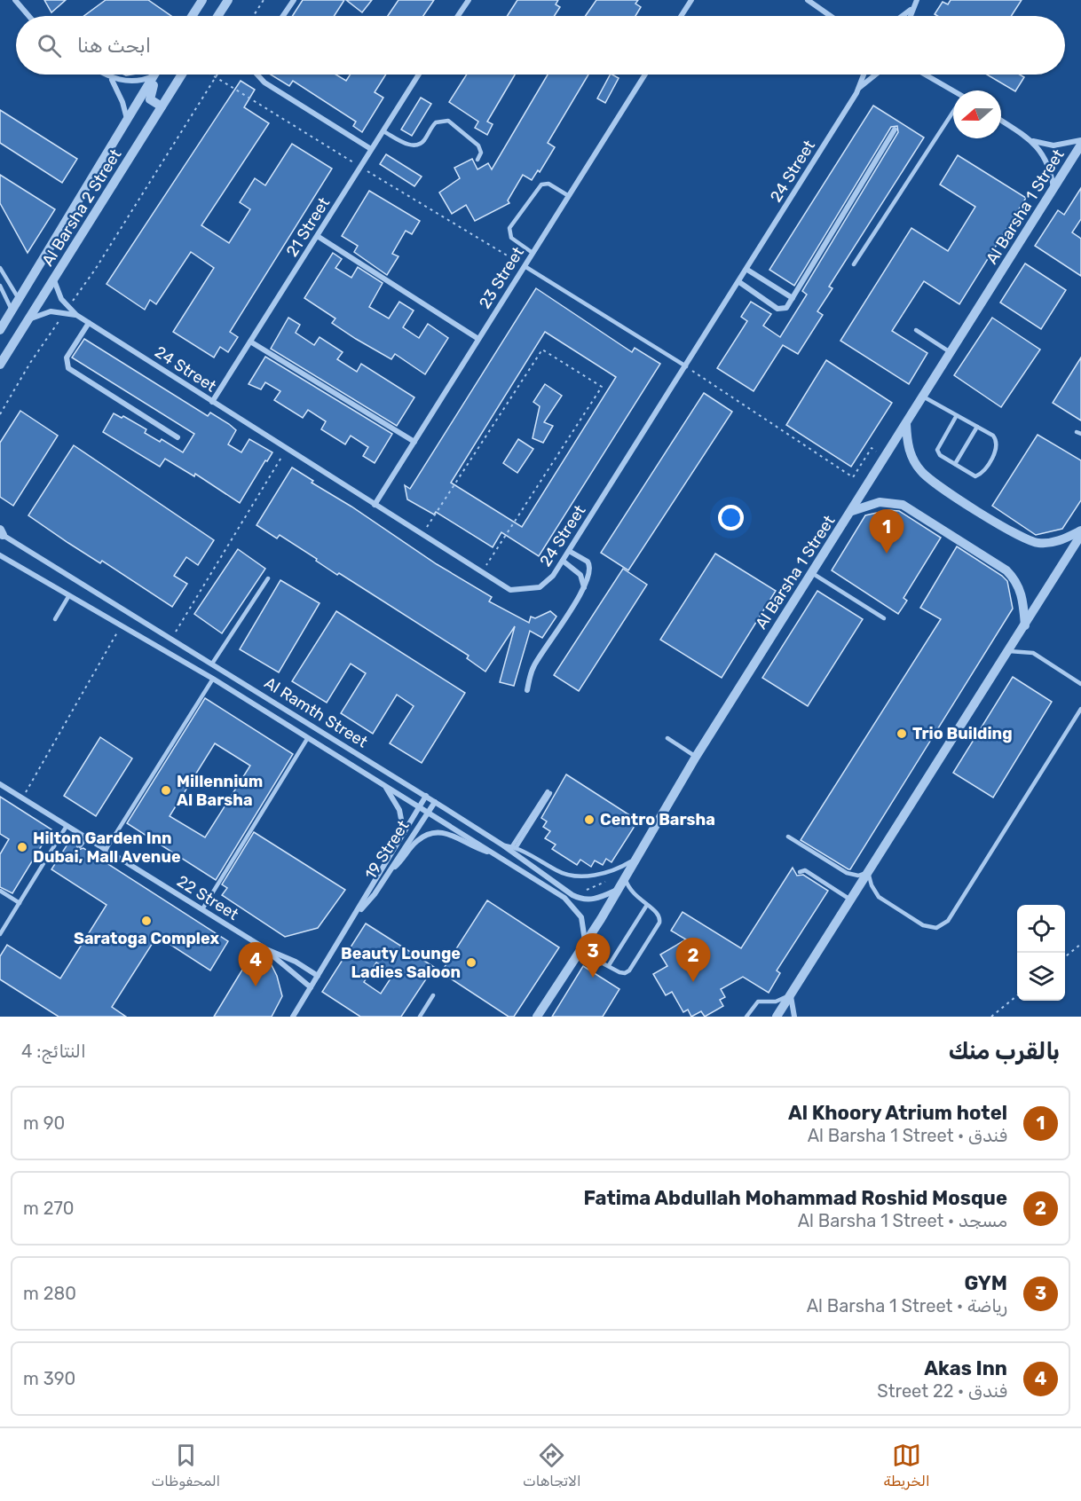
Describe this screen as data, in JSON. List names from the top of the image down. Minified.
{"streets":{"street":["24 Street","Al Barsha 1 Street","Al Barsha 2 Street","21 Street","23 Street","Al Ramth Street","19 Street","22 Street"]},"crossings":[["24 Street","Al Barsha 2 Street"],["24 Street","21 Street"],["24 Street","23 Street"],["Al Barsha 1 Street","Al Ramth Street"],["Al Ramth Street","19 Street"],["19 Street","22 Street"]],"places":["Trio Building","Millennium Al Barsha","Centro Barsha","Hilton Garden Inn Dubai, Mall Avenue","Saratoga Complex","Beauty Lounge Ladies Saloon"],"north":"left","page":{"search":"ابحث هنا","pins":["1","3","2","4"],"heading":["بالقرب منك","النتائج: 4"],"list":[{"mark":"1","name":"Al Khoory Atrium hotel","note":"فندق · Al Barsha 1 Street","value":"90 m"},{"mark":"2","name":"Fatima Abdullah Mohammad Roshid Mosque","note":"مسجد · Al Barsha 1 Street","value":"270 m"},{"mark":"3","name":"GYM","note":"رياضة · Al Barsha 1 Street","value":"280 m"},{"mark":"4","name":"Akas Inn","note":"فندق · 22 Street","value":"390 m"}],"nav":["الخريطة","الاتجاهات","المحفوظات"]}}
